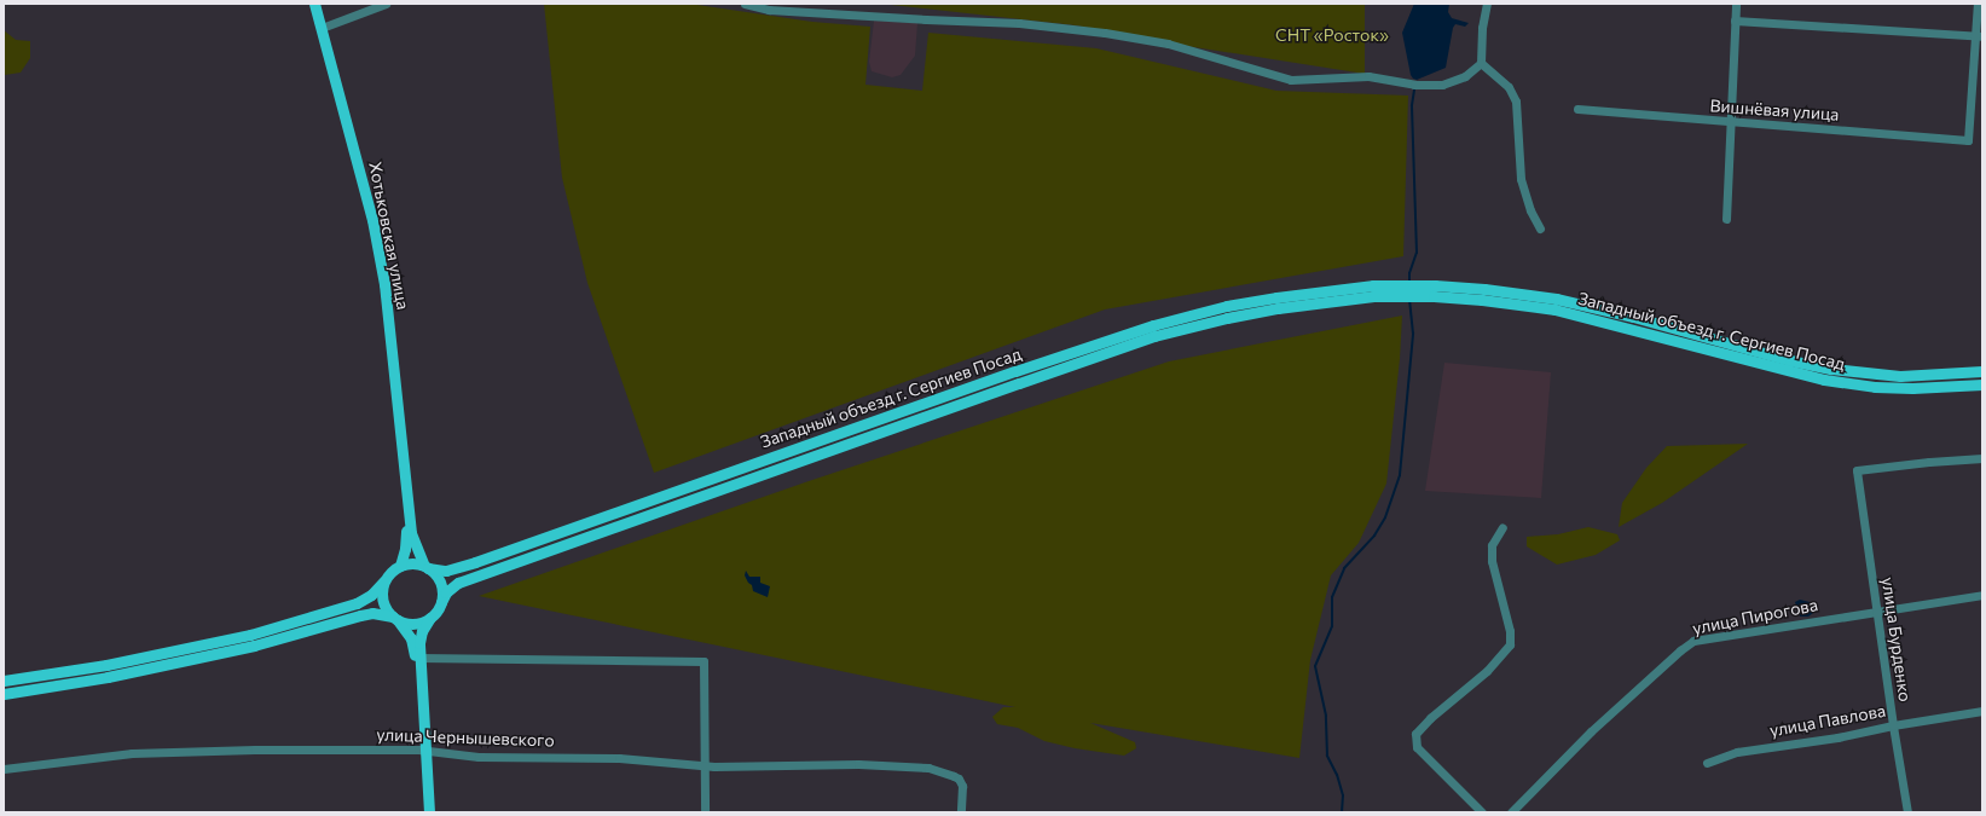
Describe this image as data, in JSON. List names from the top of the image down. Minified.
{"streets":{"main road":["Хотьковская улица","Западный объезд г. Сергиев Посад"],"street":["Вишнёвая улица","улица Пирогова","улица Бурденко","улица Павлова","улица Чернышевского"]},"crossings":[["улица Пирогова","улица Бурденко"],["улица Бурденко","улица Павлова"]],"parks":["СНТ «Росток»"]}
